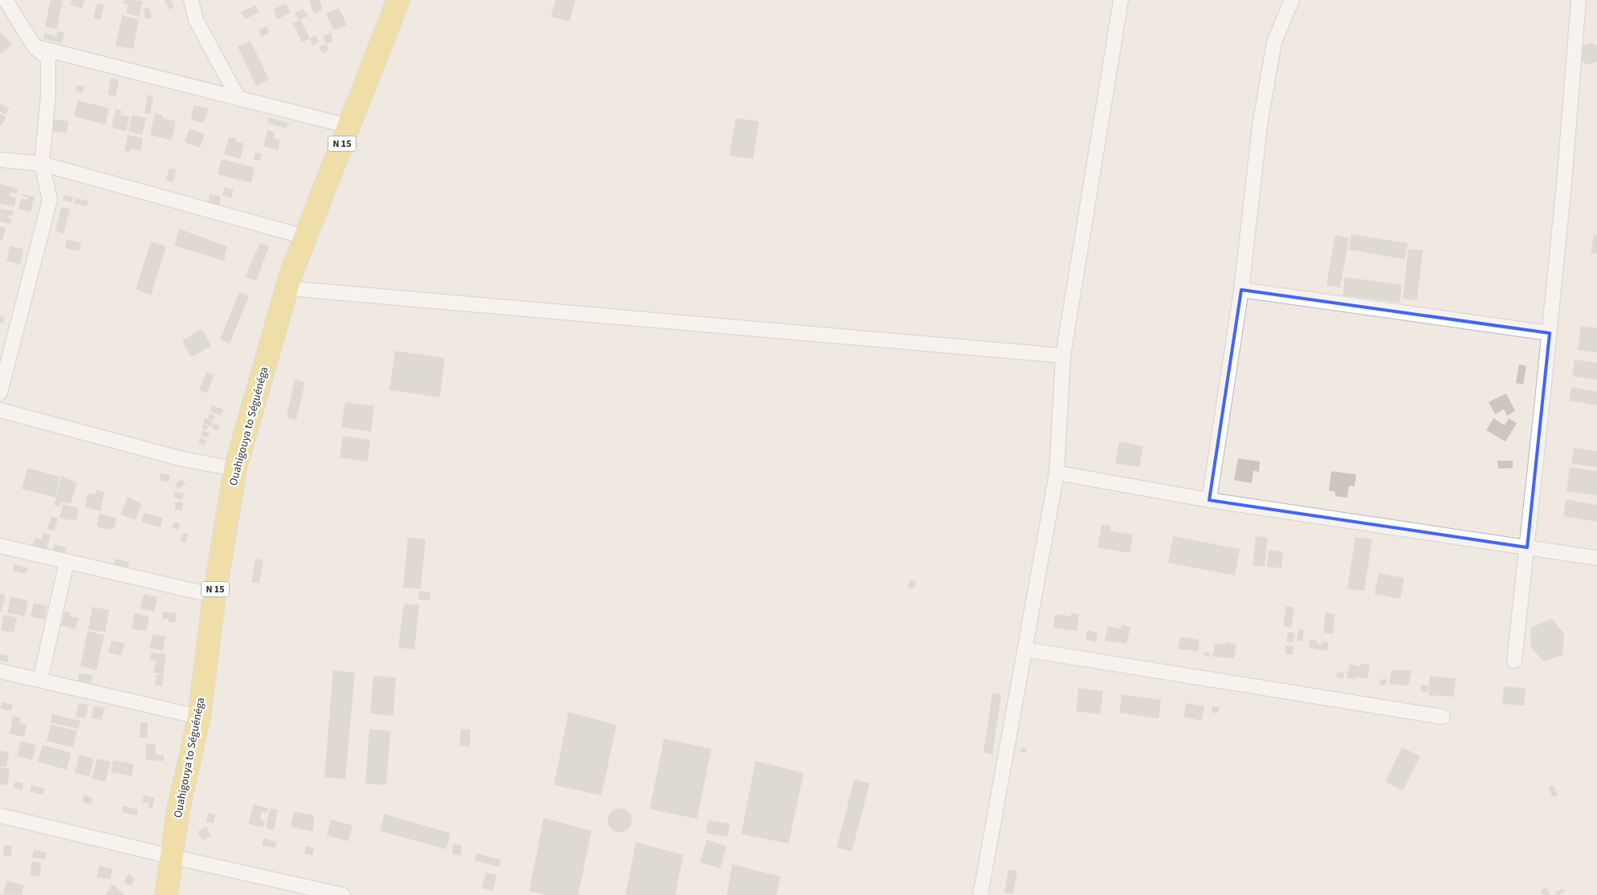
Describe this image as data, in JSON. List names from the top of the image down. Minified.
{"streets":{"main road":["N 15","Ouahigouya to Séguénéga"]}}
